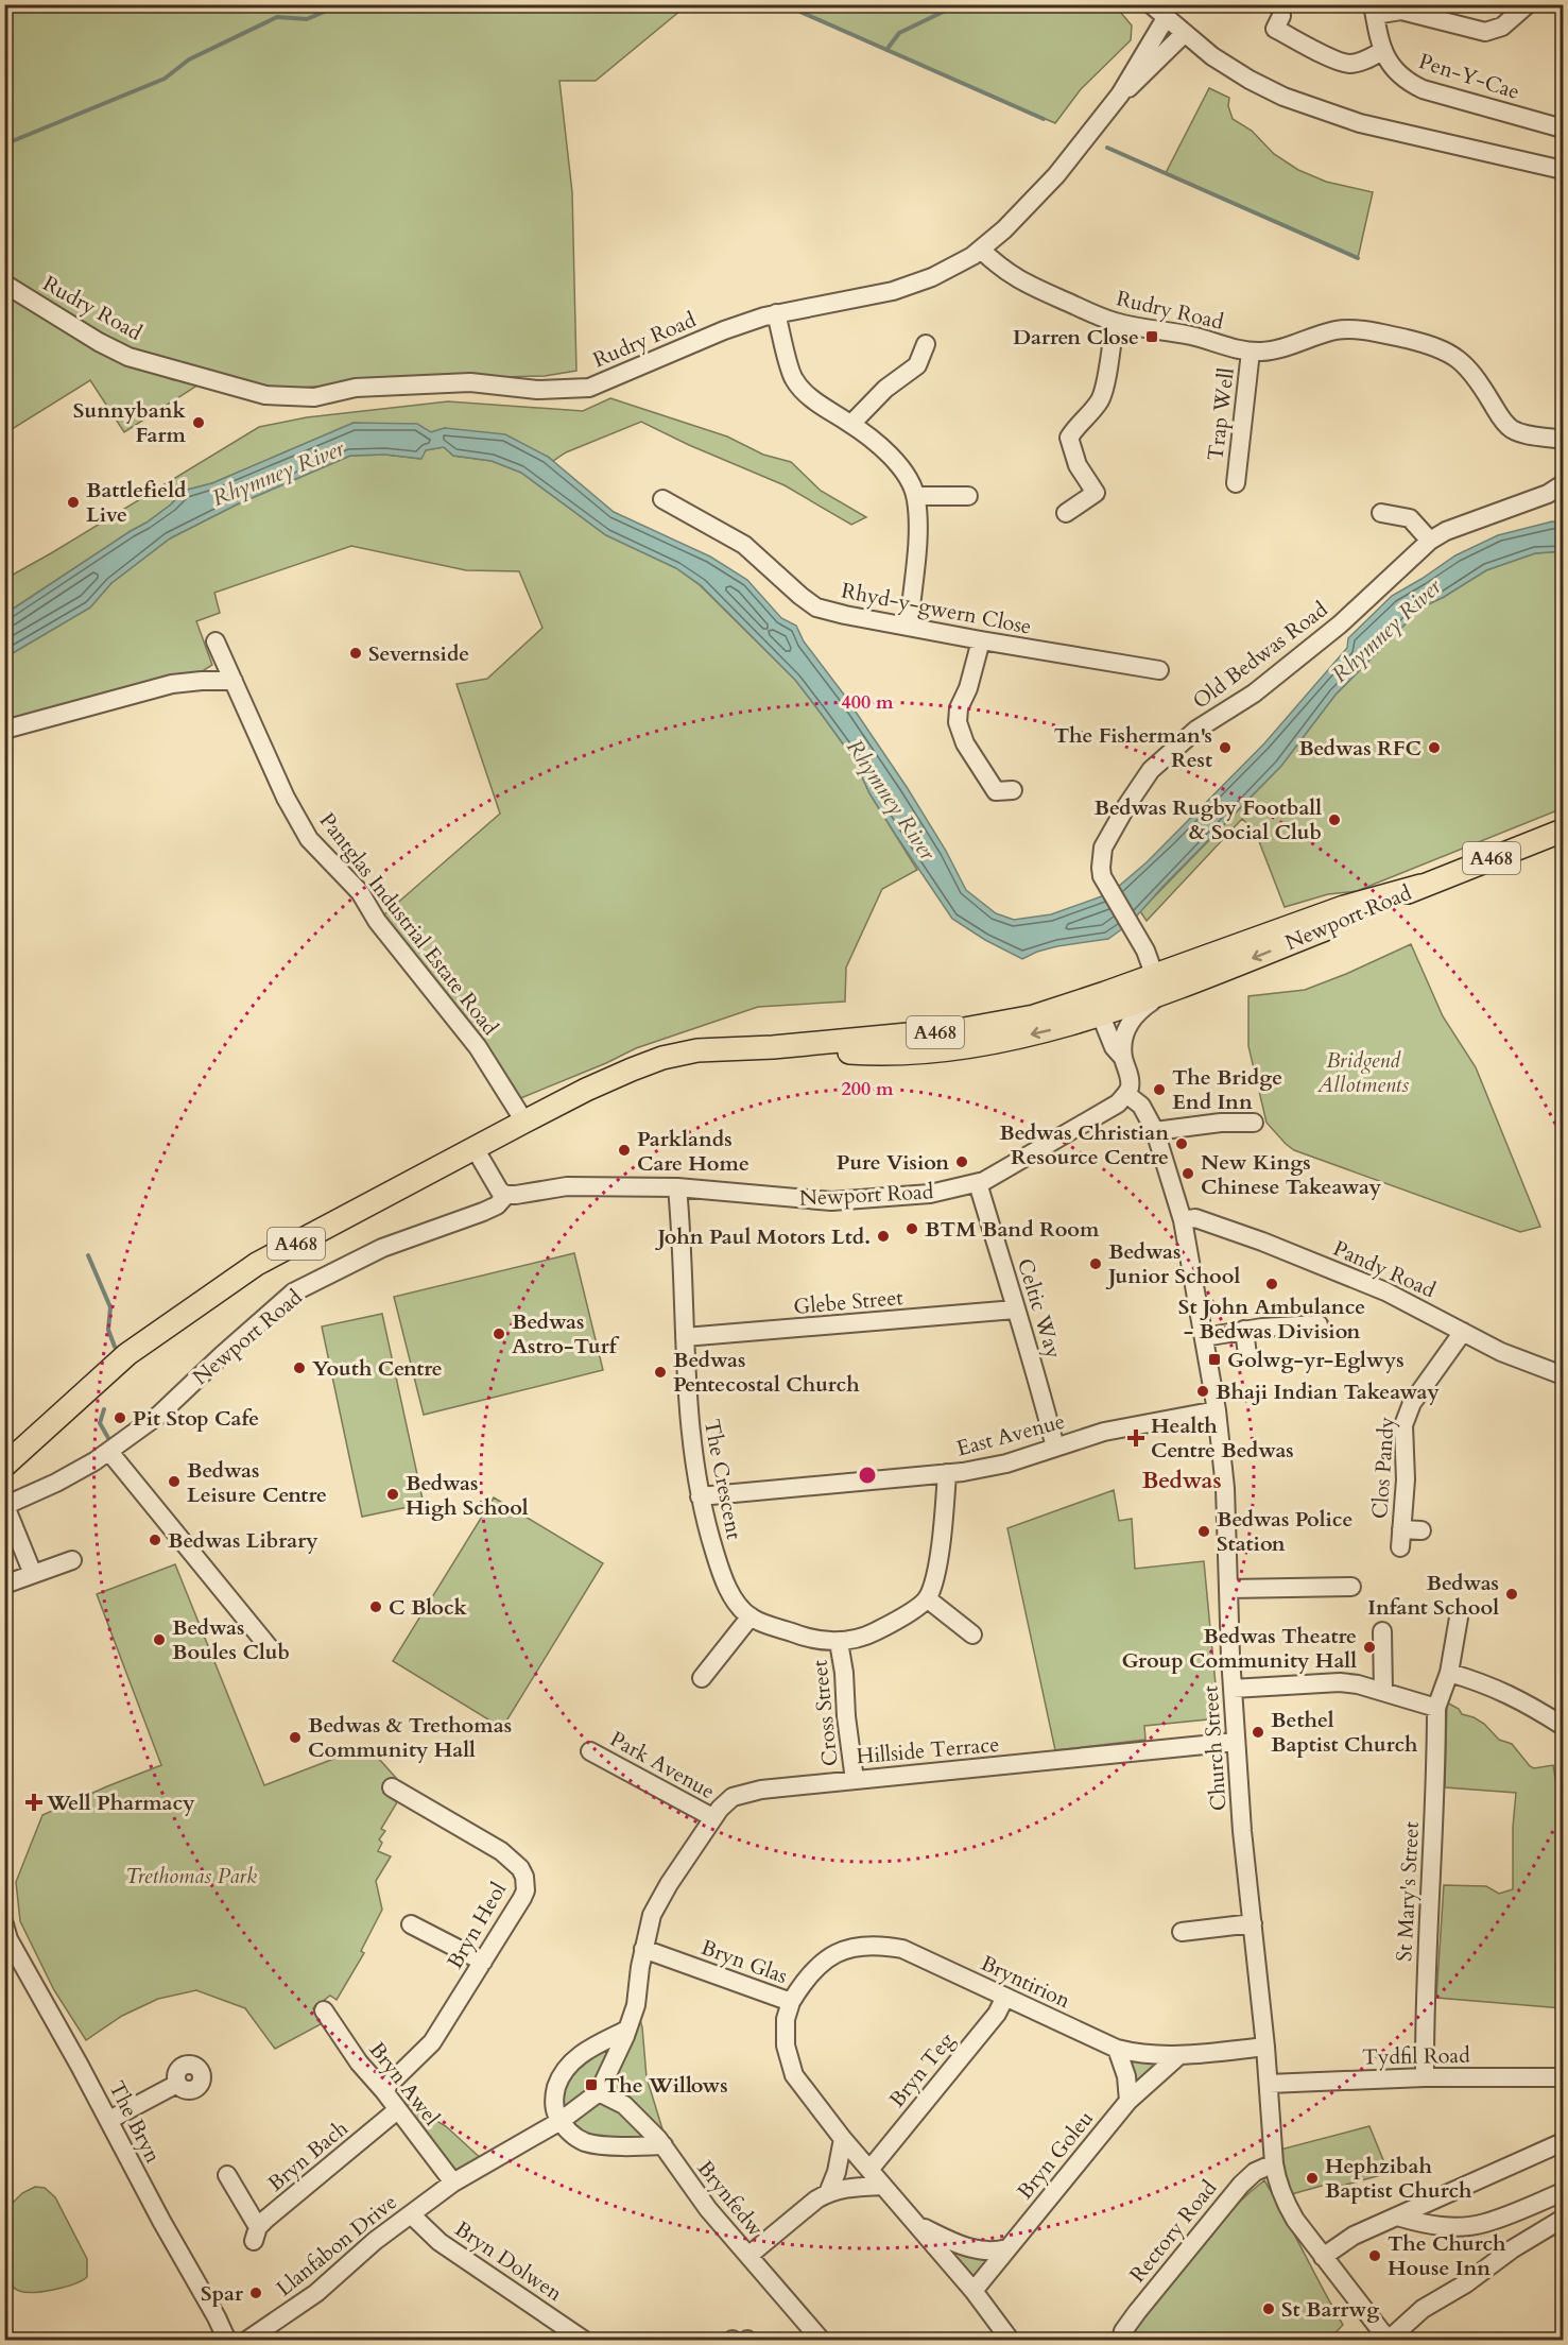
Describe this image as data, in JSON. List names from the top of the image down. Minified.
{"streets":{"main road":["A468","Newport Road"],"street":["Pen-Y-Cae","Rudry Road","Trap Well","Rhyd-y-gwern Close","Old Bedwas Road","Pantglas Industrial Estate Road","Pandy Road","Glebe Street","Celtic Way","East Avenue","Clos Pandy","The Crescent","Cross Street","Church Street","Hillside Terrace","Park Avenue","St Mary's Street","Bryn Heol","Bryn Glas","Bryntirion","Tydfil Road","Bryn Teg","Bryn Awel","The Bryn","Bryn Goleu","Bryn Bach","Brynfedw","Rectory Road","Llanfabon Drive","Bryn Dolwen"]},"crossings":[["Rudry Road","Trap Well"],["Old Bedwas Road","Newport Road"],["Newport Road","Pantglas Industrial Estate Road"],["Newport Road","Celtic Way"],["Newport Road","The Crescent"],["Newport Road","Church Street"],["Pandy Road","Clos Pandy"],["Pandy Road","Church Street"],["Glebe Street","Celtic Way"],["Glebe Street","The Crescent"],["Celtic Way","East Avenue"],["East Avenue","The Crescent"],["East Avenue","Church Street"],["The Crescent","Cross Street"],["Cross Street","Hillside Terrace"],["Church Street","Hillside Terrace"],["Church Street","Bryntirion"],["Church Street","Tydfil Road"],["Church Street","Rectory Road"],["Hillside Terrace","Park Avenue"],["Hillside Terrace","Bryn Glas"],["St Mary's Street","Tydfil Road"],["Bryn Heol","Bryn Awel"],["Bryn Glas","Bryntirion"],["Bryn Glas","Bryn Teg"],["Bryn Glas","Bryn Goleu"],["Bryntirion","Bryn Teg"],["Bryntirion","Bryn Goleu"],["Bryn Awel","Bryn Bach"],["Bryn Awel","Llanfabon Drive"],["Llanfabon Drive","Bryn Dolwen"]],"districts":["Bedwas"],"water":["Rhymney River"],"parks":["Bridgend Allotments","Trethomas Park"],"places":{"transit":["Darren Close","Golwg-yr-Eglwys","The Willows"],"other":["Sunnybank Farm","Battlefield Live","Severnside","The Fisherman's Rest","Bedwas RFC","Bedwas Rugby Football & Social Club","The Bridge End Inn","Bedwas Christian Resource Centre","Parklands Care Home","Pure Vision","New Kings Chinese Takeaway","BTM Band Room","John Paul Motors Ltd.","Bedwas Junior School","St John Ambulance - Bedwas Division","Bedwas Astro-Turf","Youth Centre","Bedwas Pentecostal Church","Bhaji Indian Takeaway","Pit Stop Cafe","Bedwas Leisure Centre","Bedwas High School","Bedwas Police Station","Bedwas Library","Bedwas Infant School","C Block","Bedwas Boules Club","Bedwas Theatre Group Community Hall","Bethel Baptist Church","Bedwas & Trethomas Community Hall","Hephzibah Baptist Church","The Church House Inn","Spar","St Barrwg"],"health":["Health Centre Bedwas","Well Pharmacy"]},"rings":["400 m","200 m"]}
